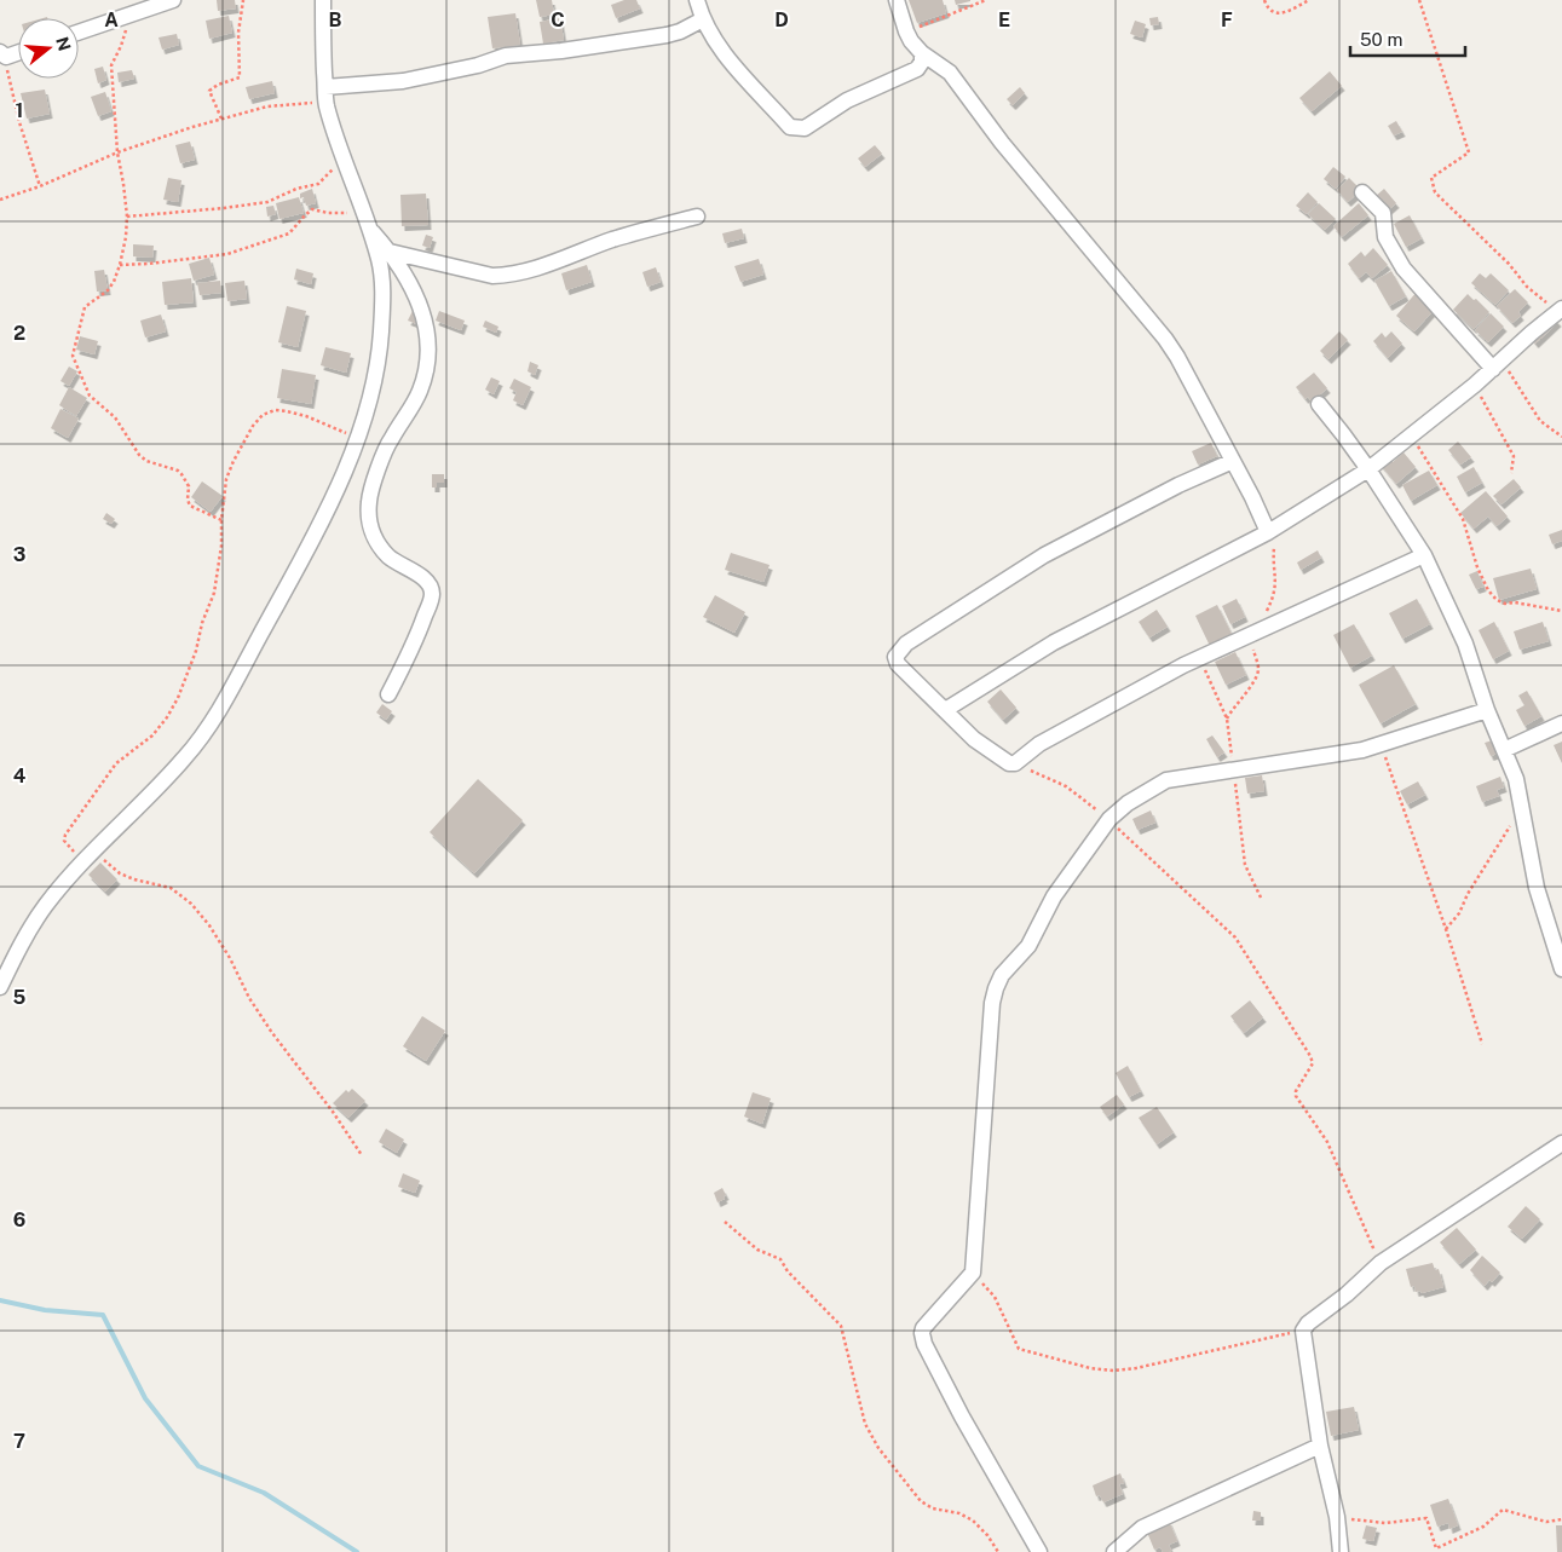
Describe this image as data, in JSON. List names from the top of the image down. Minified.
{"scale_bar":"50 m","north":"right","grid":{"columns":["A","B","C","D","E","F"],"rows":["1","2","3","4","5","6","7"]}}
